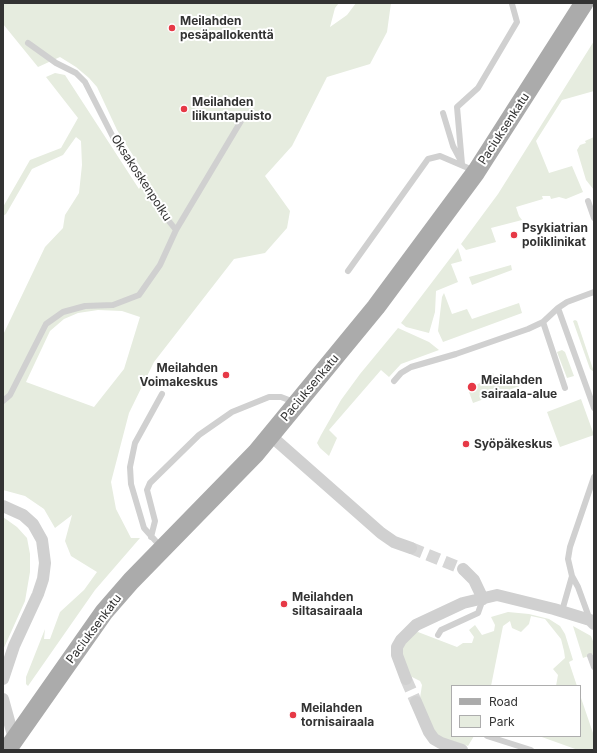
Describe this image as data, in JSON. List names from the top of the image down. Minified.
{"streets":{"main road":["Paciuksenkatu"],"lane":["Oksakoskenpolku"]},"places":["Meilahden pesäpallokenttä","Meilahden liikuntapuisto","Psykiatrian poliklinikat","Meilahden Voimakeskus","Meilahden sairaala-alue","Syöpäkeskus","Meilahden siltasairaala","Meilahden tornisairaala"],"legend":["Road","Park"]}
